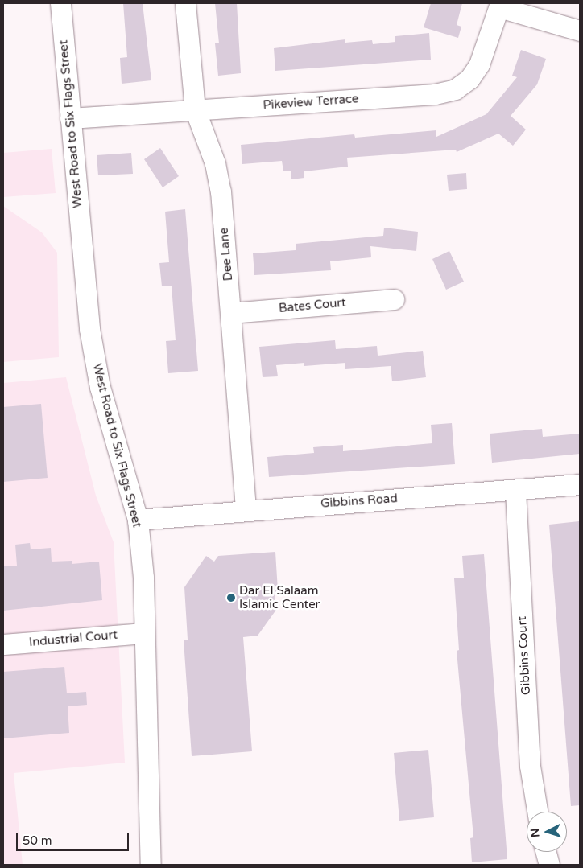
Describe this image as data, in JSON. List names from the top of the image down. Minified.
{"streets":{"street":["Pikeview Terrace","West Road to Six Flags Street","Dee Lane","Bates Court","Gibbins Road","Industrial Court","Gibbins Court"]},"crossings":[["Pikeview Terrace","West Road to Six Flags Street"],["Pikeview Terrace","Dee Lane"],["West Road to Six Flags Street","Gibbins Road"],["West Road to Six Flags Street","Industrial Court"],["Dee Lane","Bates Court"],["Dee Lane","Gibbins Road"],["Gibbins Road","Gibbins Court"]],"places":["Dar El Salaam Islamic Center"],"scale_bar":"50 m","north":"left"}
